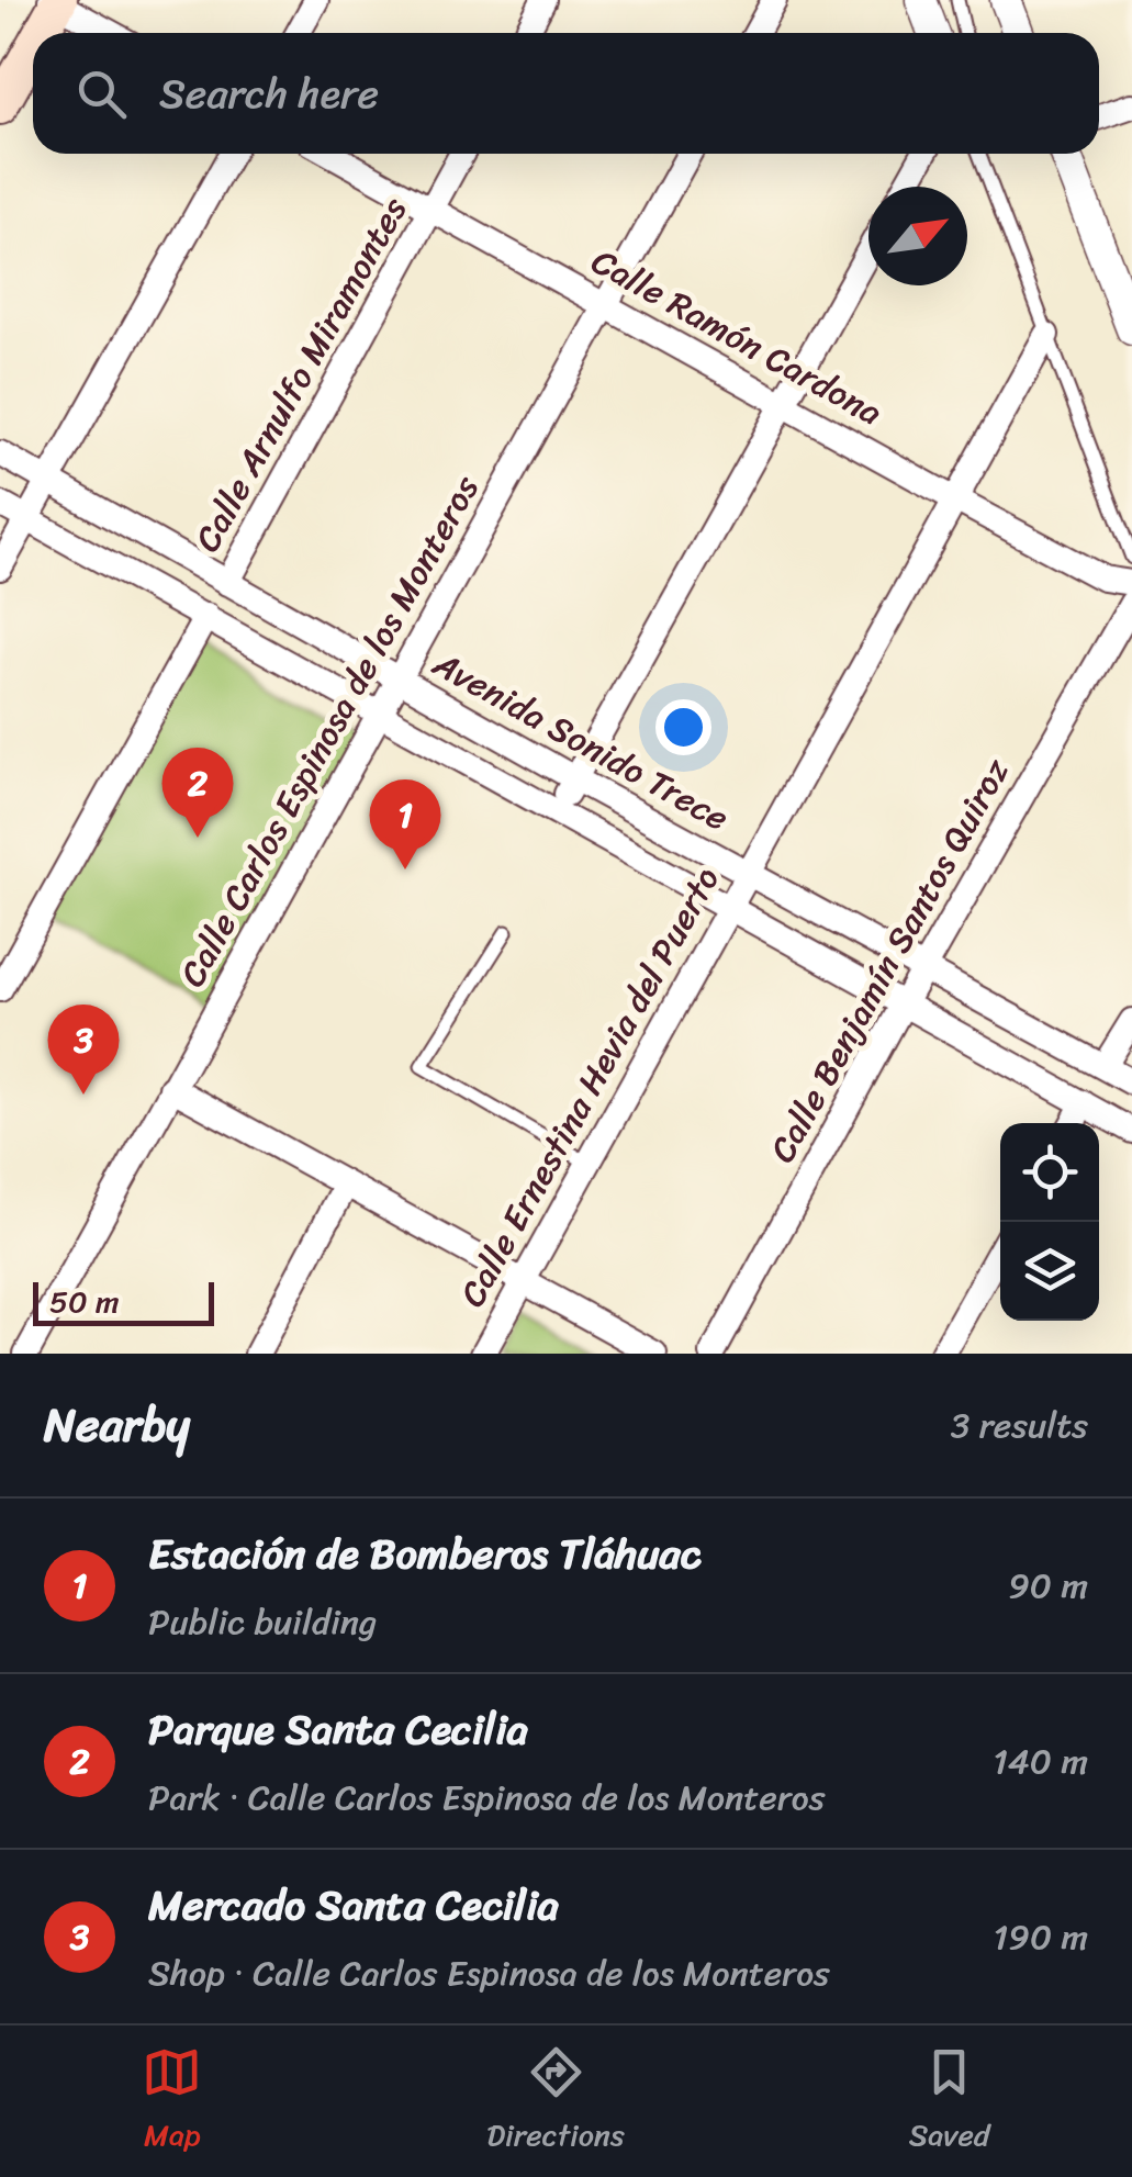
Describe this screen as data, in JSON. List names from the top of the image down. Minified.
{"streets":{"street":["Calle Ramón Cardona","Calle Arnulfo Miramontes","Calle Carlos Espinosa de los Monteros","Avenida Sonido Trece","Calle Benjamín Santos Quiroz","Calle Ernestina Hevia del Puerto"]},"crossings":[["Calle Ramón Cardona","Calle Arnulfo Miramontes"],["Calle Ramón Cardona","Calle Carlos Espinosa de los Monteros"],["Calle Ramón Cardona","Calle Ernestina Hevia del Puerto"],["Calle Arnulfo Miramontes","Avenida Sonido Trece"],["Calle Carlos Espinosa de los Monteros","Avenida Sonido Trece"],["Avenida Sonido Trece","Calle Benjamín Santos Quiroz"],["Avenida Sonido Trece","Calle Ernestina Hevia del Puerto"]],"scale_bar":"50 m","north":"top right","page":{"search":"Search here","pins":["2","1","3"],"scale":"50 m","heading":["Nearby","3 results"],"list":[{"mark":"1","name":"Estación de Bomberos Tláhuac","note":"Public building","value":"90 m"},{"mark":"2","name":"Parque Santa Cecilia","note":"Park · Calle Carlos Espinosa de los Monteros","value":"140 m"},{"mark":"3","name":"Mercado Santa Cecilia","note":"Shop · Calle Carlos Espinosa de los Monteros","value":"190 m"}],"nav":["Map","Directions","Saved"]}}
